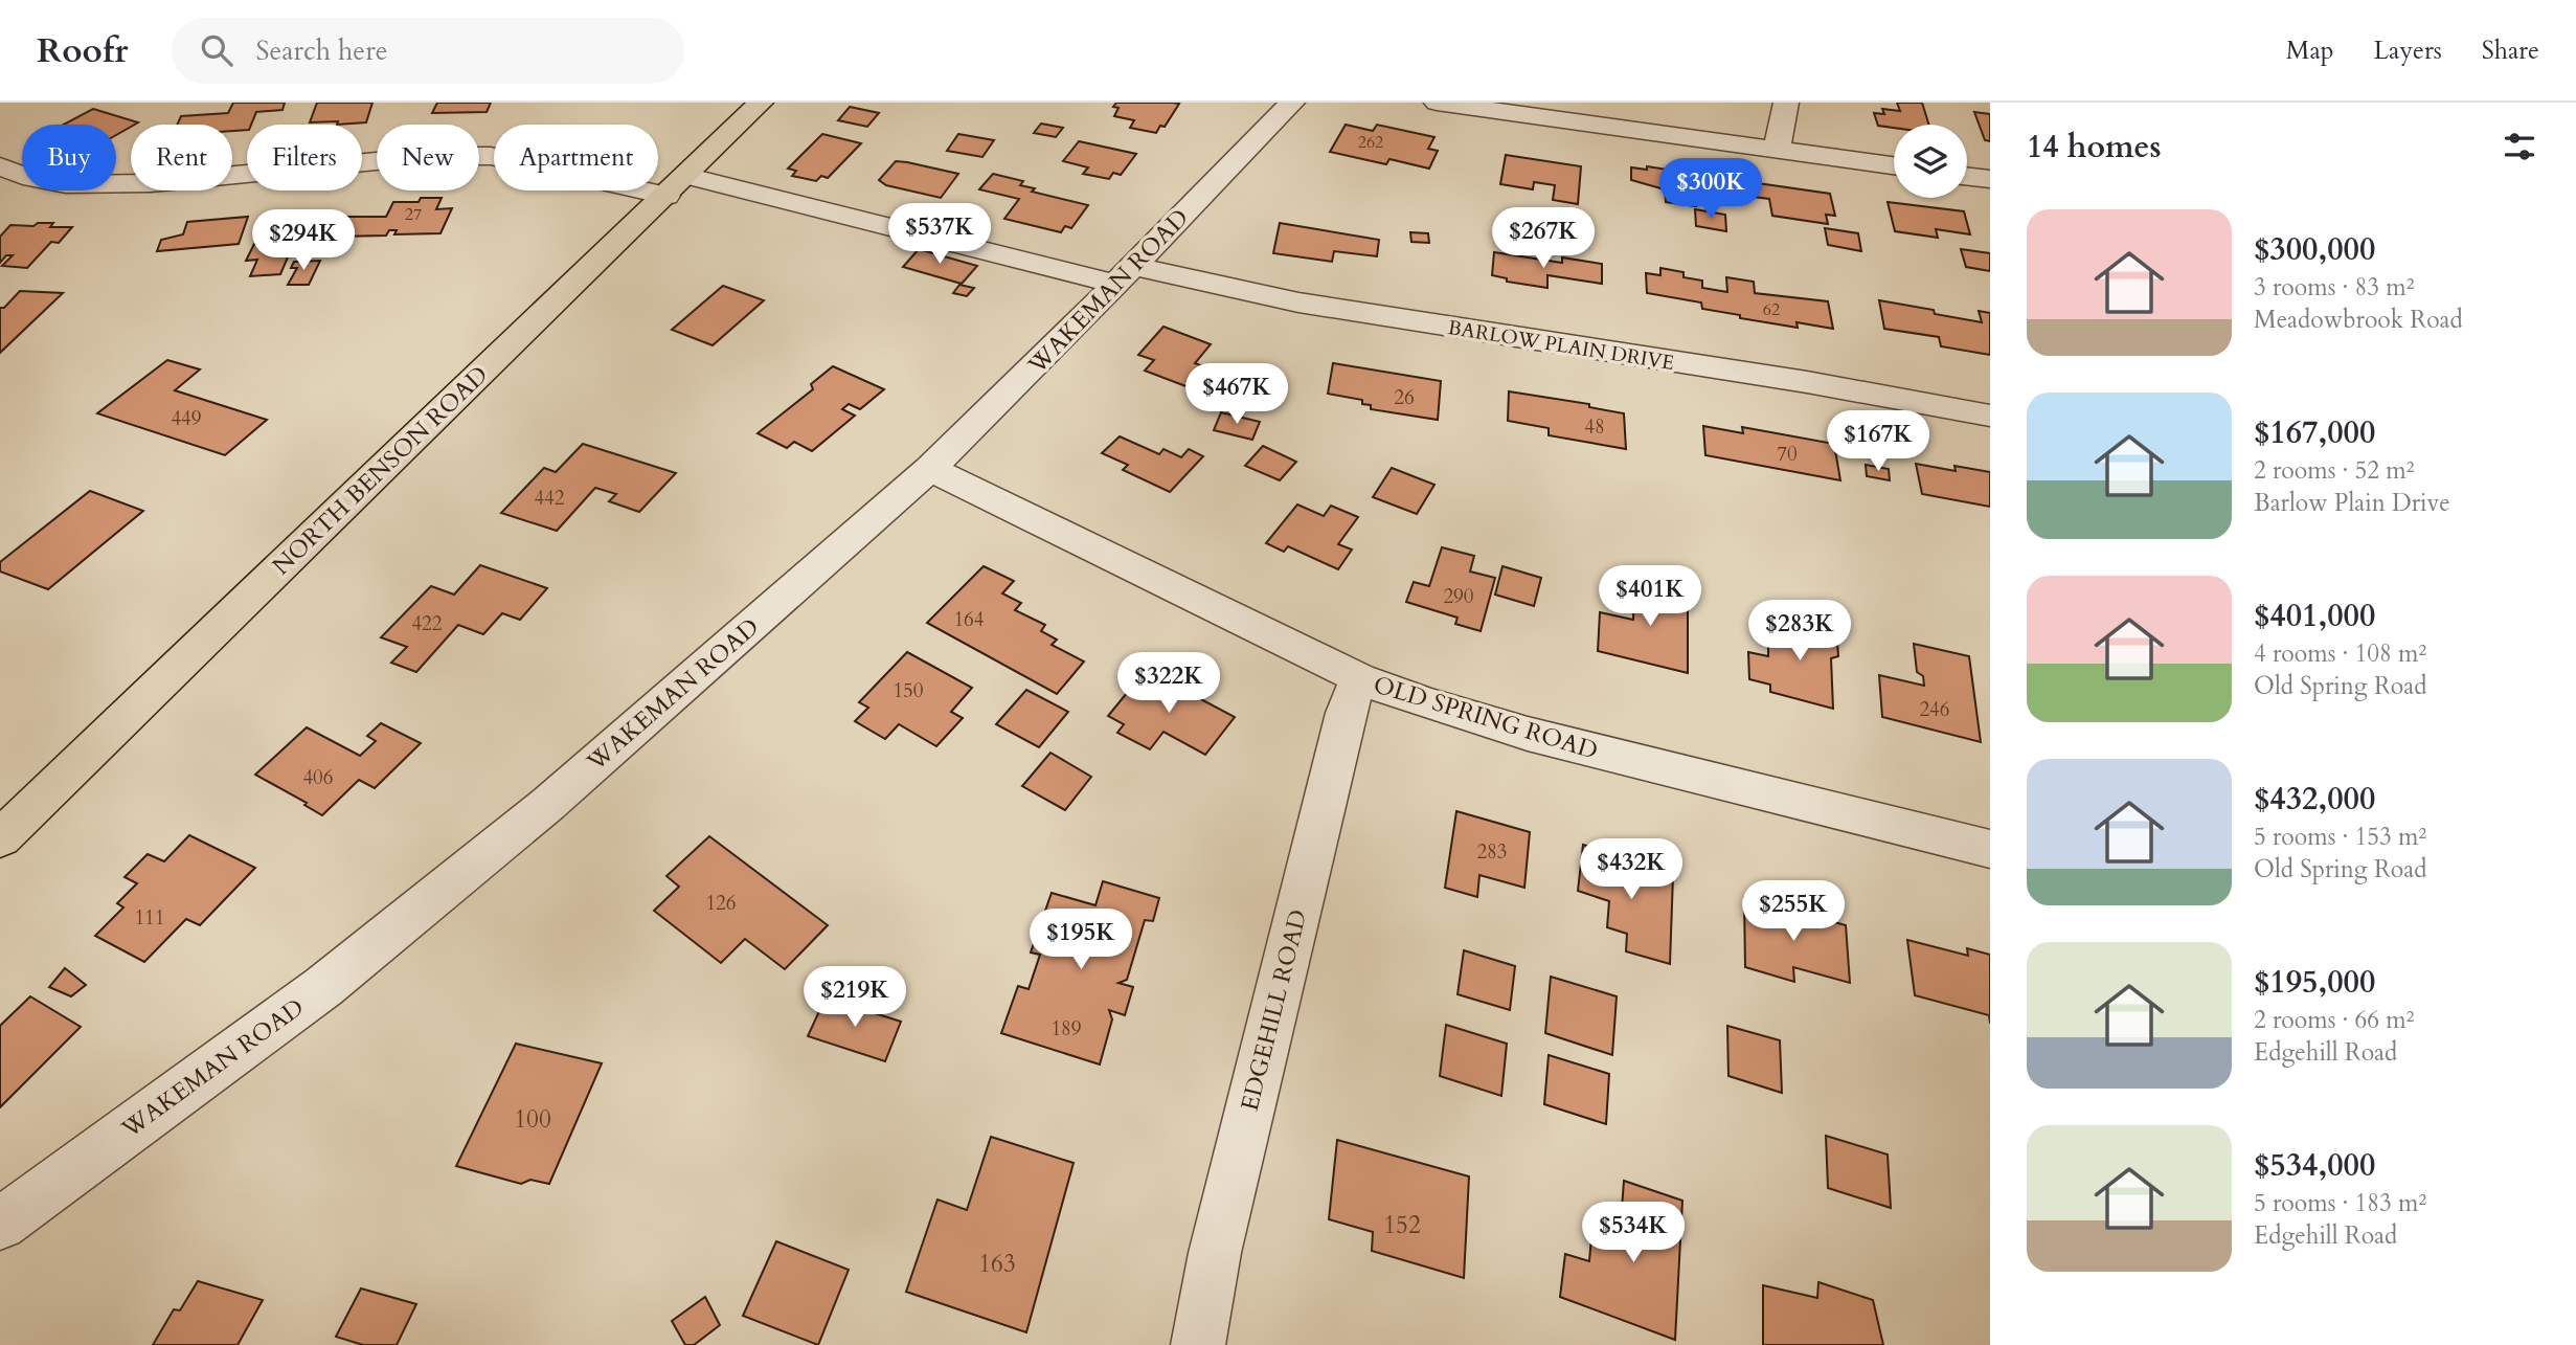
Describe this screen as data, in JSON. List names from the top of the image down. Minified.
{"streets":{"main road":["NORTH BENSON ROAD"],"street":["WAKEMAN ROAD","BARLOW PLAIN DRIVE","OLD SPRING ROAD","EDGEHILL ROAD"]},"crossings":[["WAKEMAN ROAD","BARLOW PLAIN DRIVE"],["WAKEMAN ROAD","OLD SPRING ROAD"],["BARLOW PLAIN DRIVE","NORTH BENSON ROAD"],["OLD SPRING ROAD","EDGEHILL ROAD"]],"house_numbers":["262","27","62","26","449","48","70","442","290","164","422","150","246","406","283","126","111","189","100","152","163"],"page":{"header":"Roofr","search":"Search here","nav":["Map","Layers","Share"],"heading":"14 homes","chip":["Buy","Rent","Filters","New","Apartment"],"price":["$300K","$537K","$267K","$294K","$467K","$167K","$401K","$283K","$322K","$432K","$255K","$195K","$219K","$534K"],"list":[{"name":"$300,000","note":"3 rooms · 83 m² · Meadowbrook Road"},{"name":"$167,000","note":"2 rooms · 52 m² · Barlow Plain Drive"},{"name":"$401,000","note":"4 rooms · 108 m² · Old Spring Road"},{"name":"$432,000","note":"5 rooms · 153 m² · Old Spring Road"},{"name":"$195,000","note":"2 rooms · 66 m² · Edgehill Road"},{"name":"$534,000","note":"5 rooms · 183 m² · Edgehill Road"}]}}
